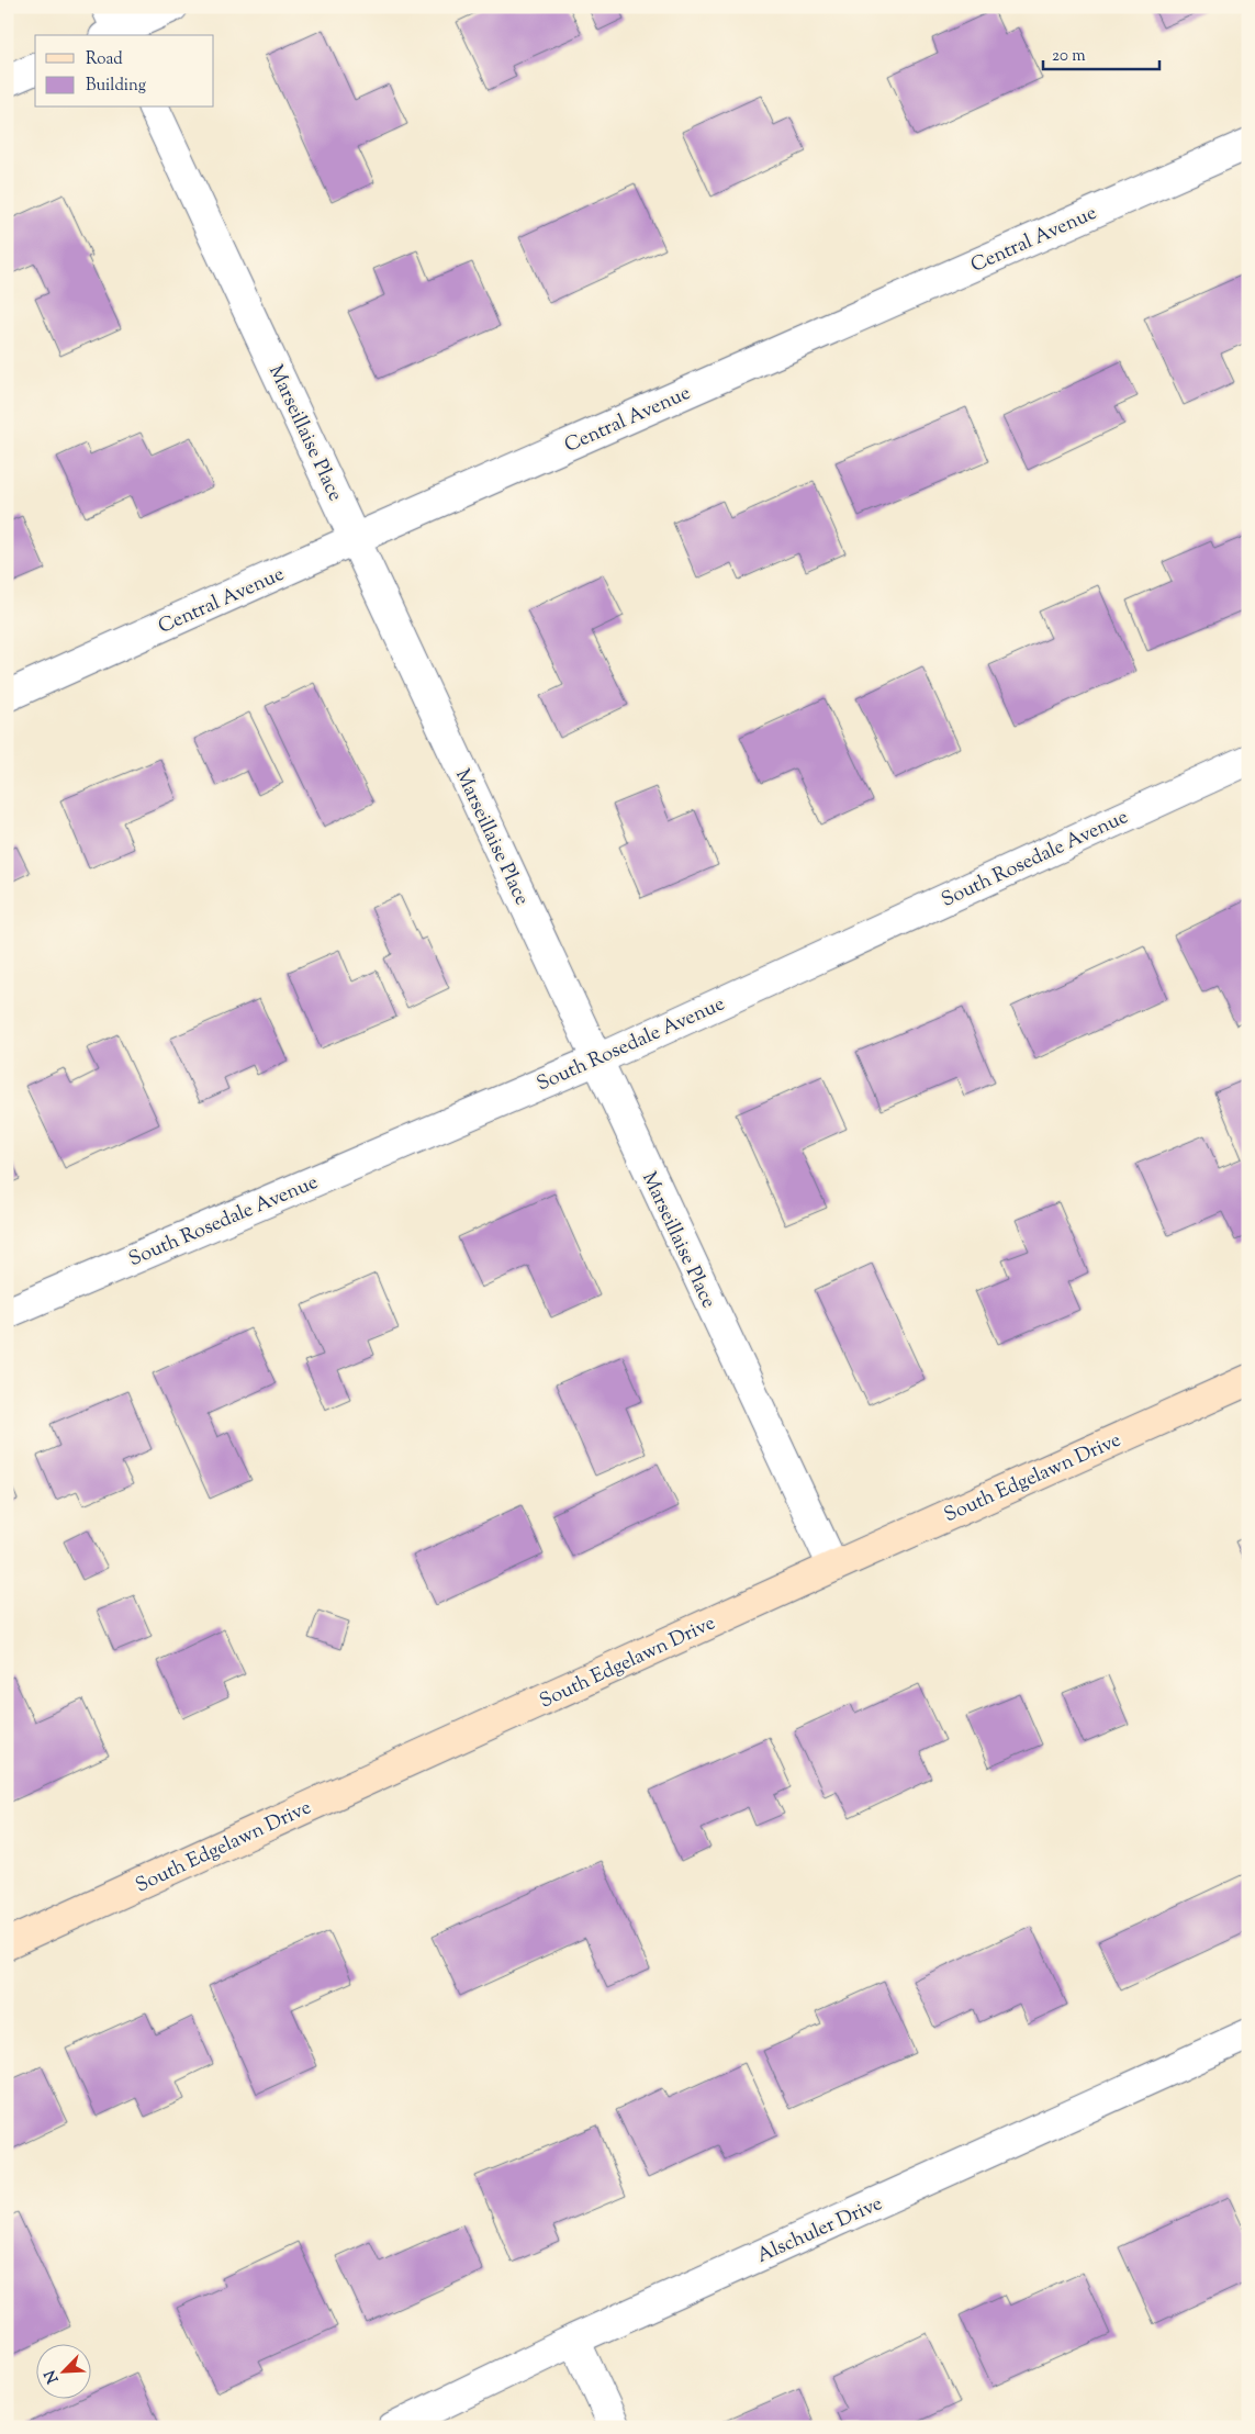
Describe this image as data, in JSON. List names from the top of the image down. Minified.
{"streets":{"street":["Central Avenue","Marseillaise Place","South Rosedale Avenue","South Edgelawn Drive","Alschuler Drive"]},"crossings":[["Central Avenue","Marseillaise Place"],["Marseillaise Place","South Rosedale Avenue"],["Marseillaise Place","South Edgelawn Drive"]],"legend":["Road","Building"],"scale_bar":"20 m","north":"bottom left"}
